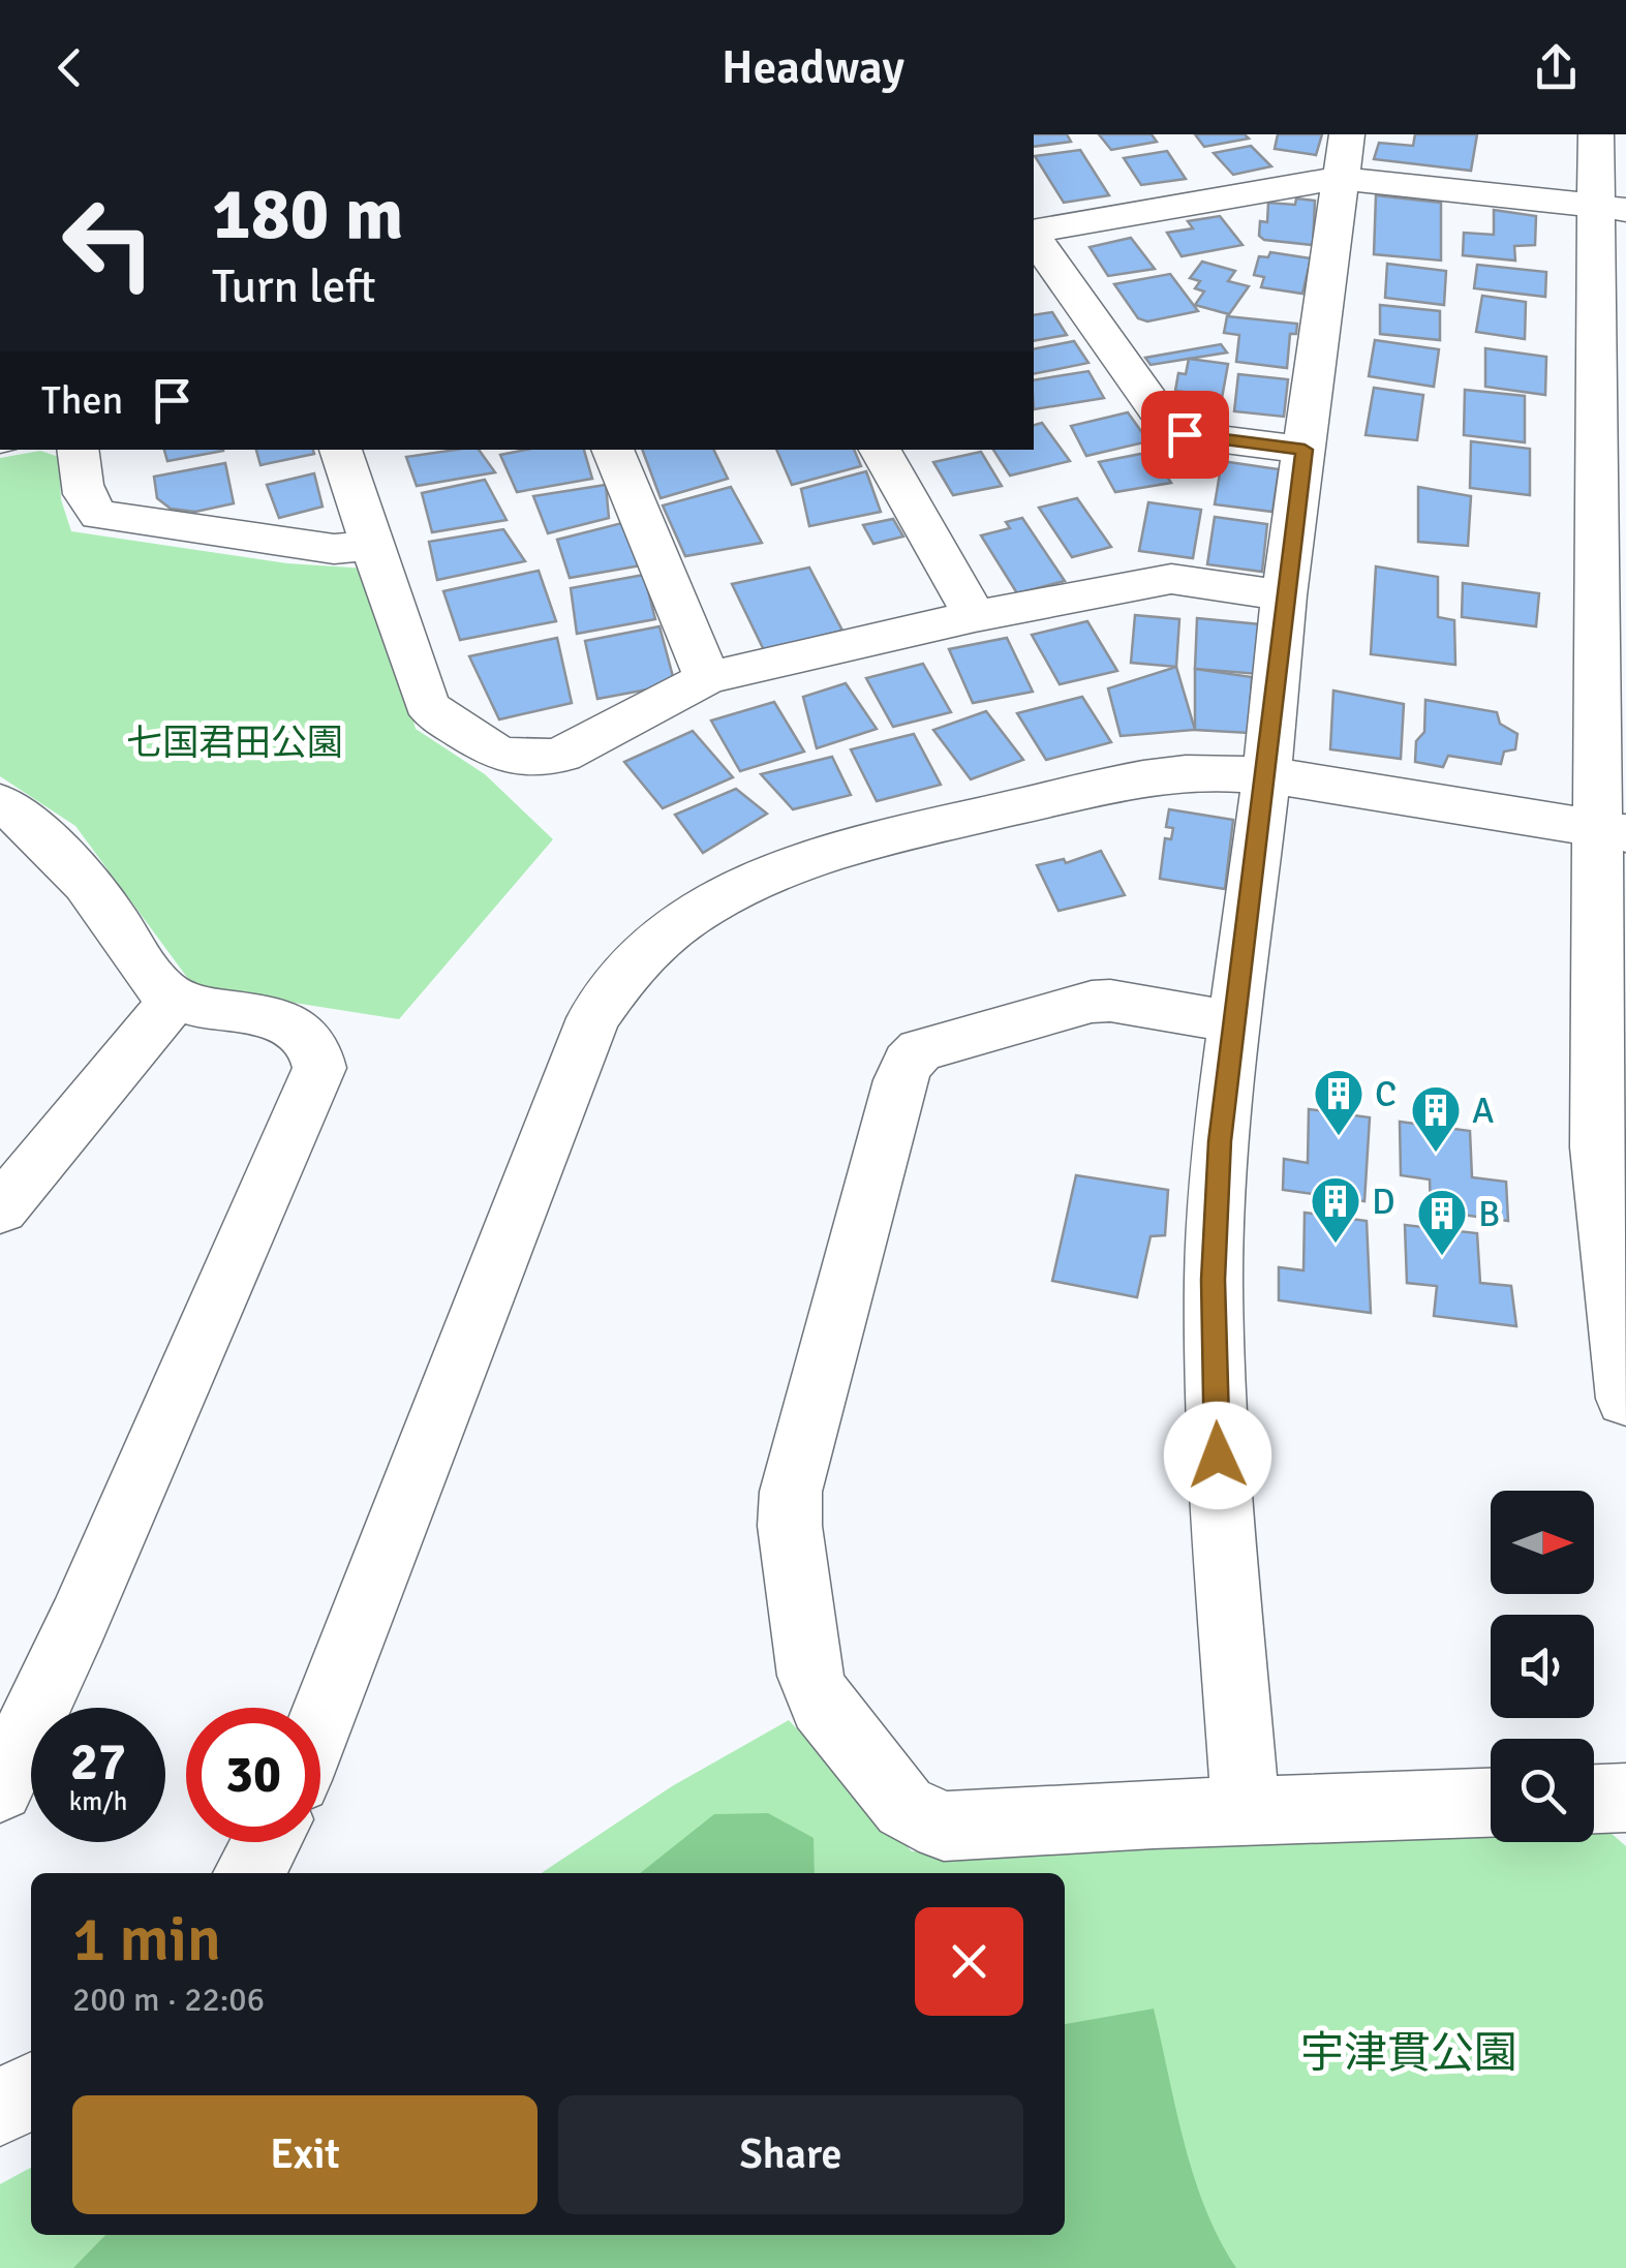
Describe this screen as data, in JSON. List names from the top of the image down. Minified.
{"parks":["七国君田公園","宇津貫公園"],"places":{"building":["C","A","D","B"]},"north":"right","page":{"header":"Headway","turn":["180 m","Turn left"],"then":"Then","speed":"27 km/h","limit":"30","heading":["1 min","200 m · 22:06"],"buttons":["Exit","Share"]}}
